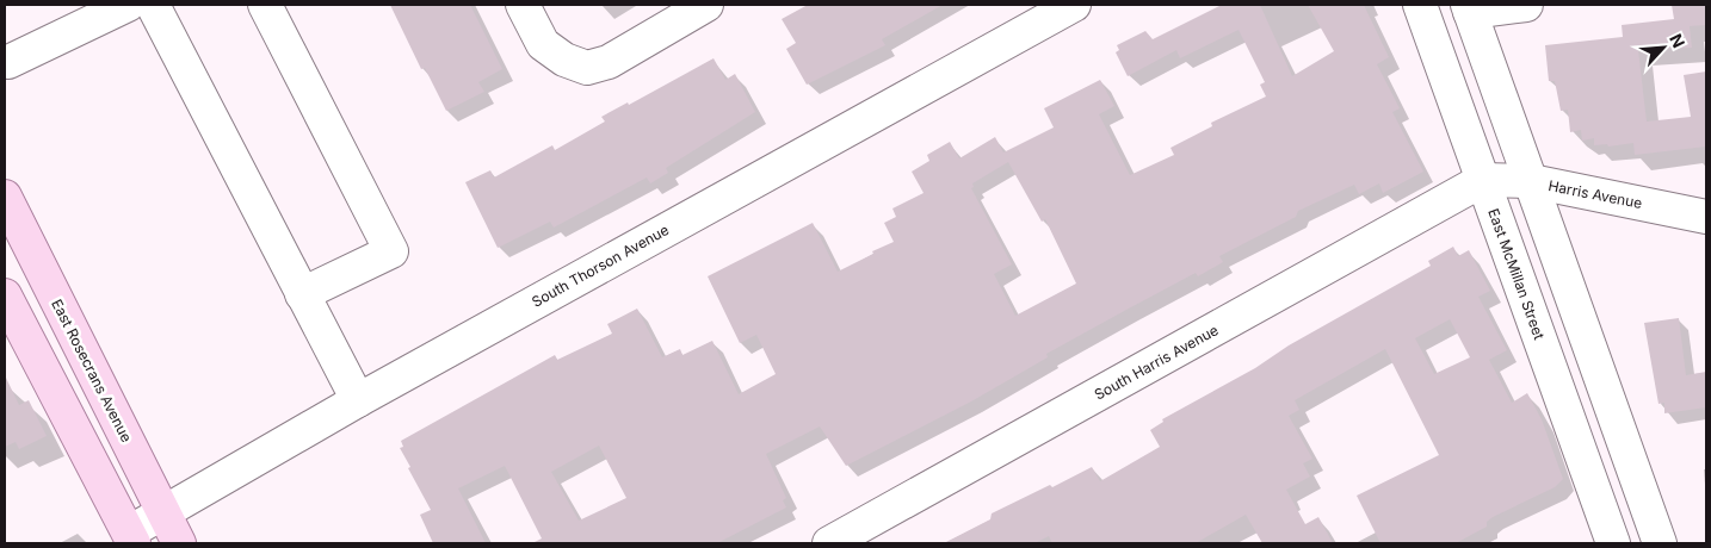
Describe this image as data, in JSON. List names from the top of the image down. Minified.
{"streets":{"main road":["East Rosecrans Avenue"],"street":["Harris Avenue","South Thorson Avenue","East McMillan Street","South Harris Avenue"]},"crossings":[["Harris Avenue","East McMillan Street"],["Harris Avenue","South Harris Avenue"],["South Thorson Avenue","East Rosecrans Avenue"],["East McMillan Street","South Harris Avenue"]],"north":"top right"}
